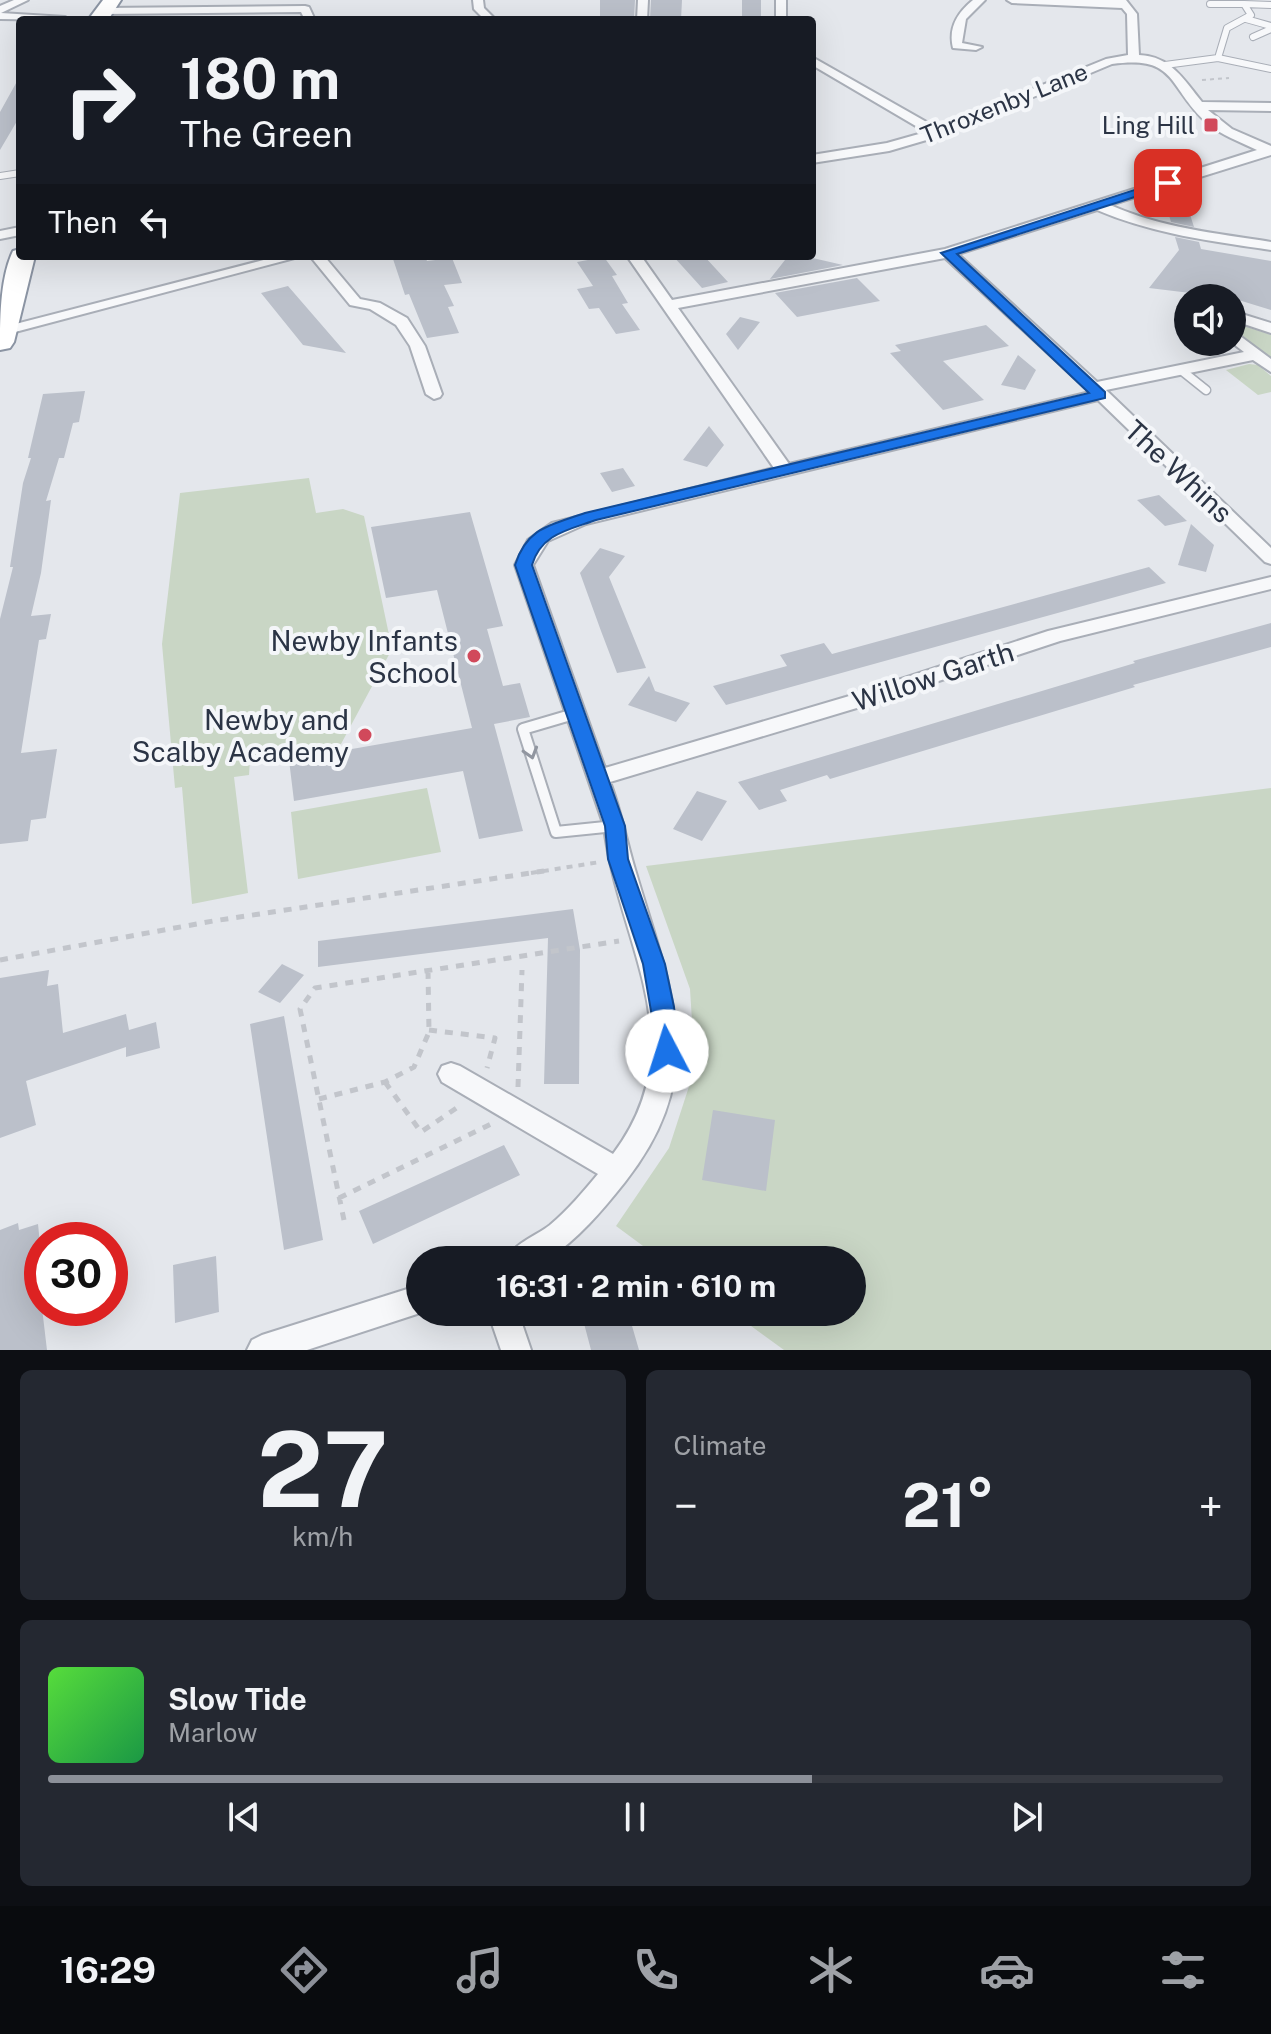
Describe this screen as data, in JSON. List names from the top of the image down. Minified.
{"streets":{"street":["Throxenby Lane","The Whins","Willow Garth"]},"places":{"transit":["Ling Hill"],"other":["Newby Infants School","Newby and Scalby Academy"]},"page":{"turn":["180 m","The Green"],"then":"Then","limit":"30","trip":"16:31 · 2 min · 610 m","tile":[["27","km/h"],"Climate"],"heat":["−","21°","+"],"song":["Slow Tide","Marlow"],"tabs":"16:29"}}
